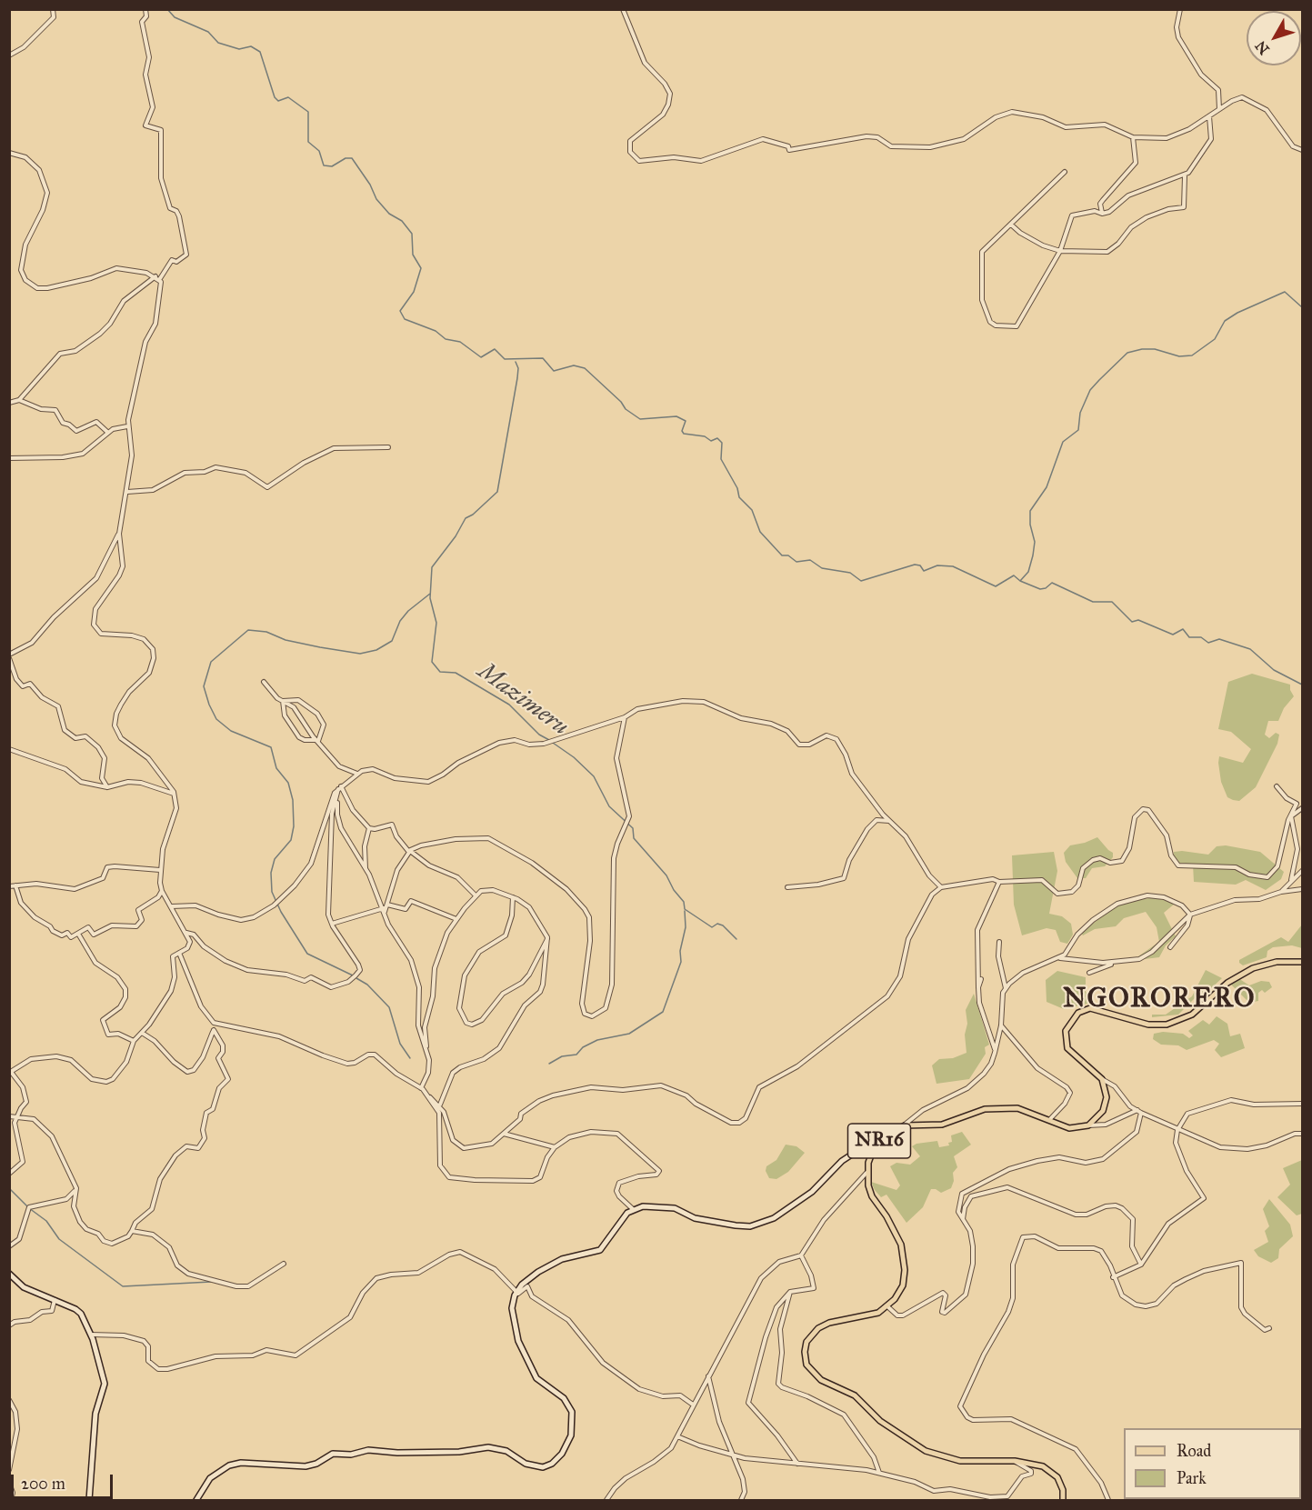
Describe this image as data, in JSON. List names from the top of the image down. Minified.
{"streets":{"main road":["NR16"]},"districts":["NGORORERO"],"water":["Mazimeru"],"legend":["Road","Park"],"scale_bar":"200 m","north":"bottom left"}
